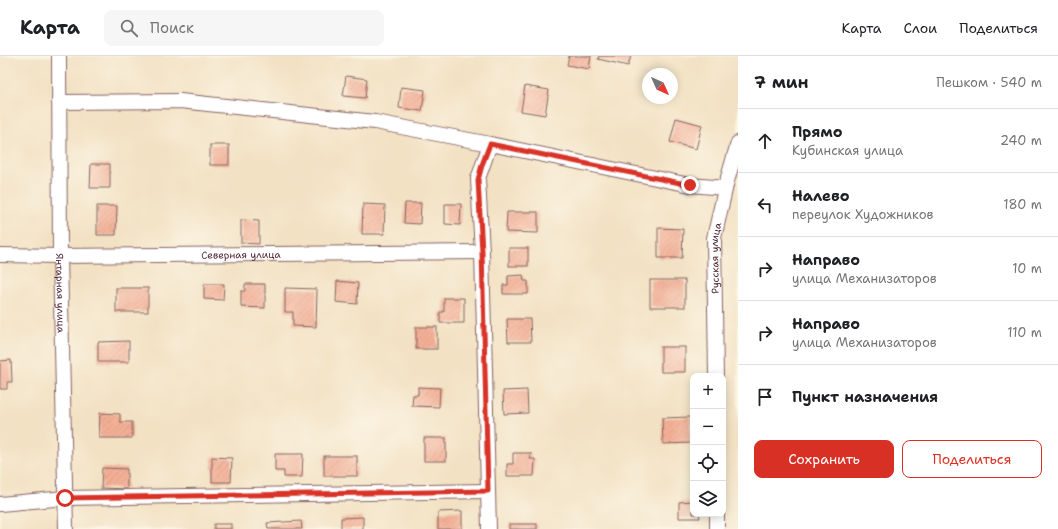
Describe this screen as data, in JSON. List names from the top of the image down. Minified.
{"streets":{"street":["Северная улица","Русская улица","Янтарная улица"]},"crossings":[["Северная улица","Янтарная улица"]],"north":"bottom right","page":{"header":"Карта","search":"Поиск","nav":["Карта","Слои","Поделиться"],"heading":["7 мин","Пешком · 540 m"],"list":[["Прямо","Кубинская улица","240 m"],["Налево","переулок Художников","180 m"],["Направо","улица Механизаторов","10 m"],["Направо","улица Механизаторов","110 m"],"Пункт назначения"],"map_buttons":["+","−"],"buttons":["Сохранить","Поделиться"]}}
